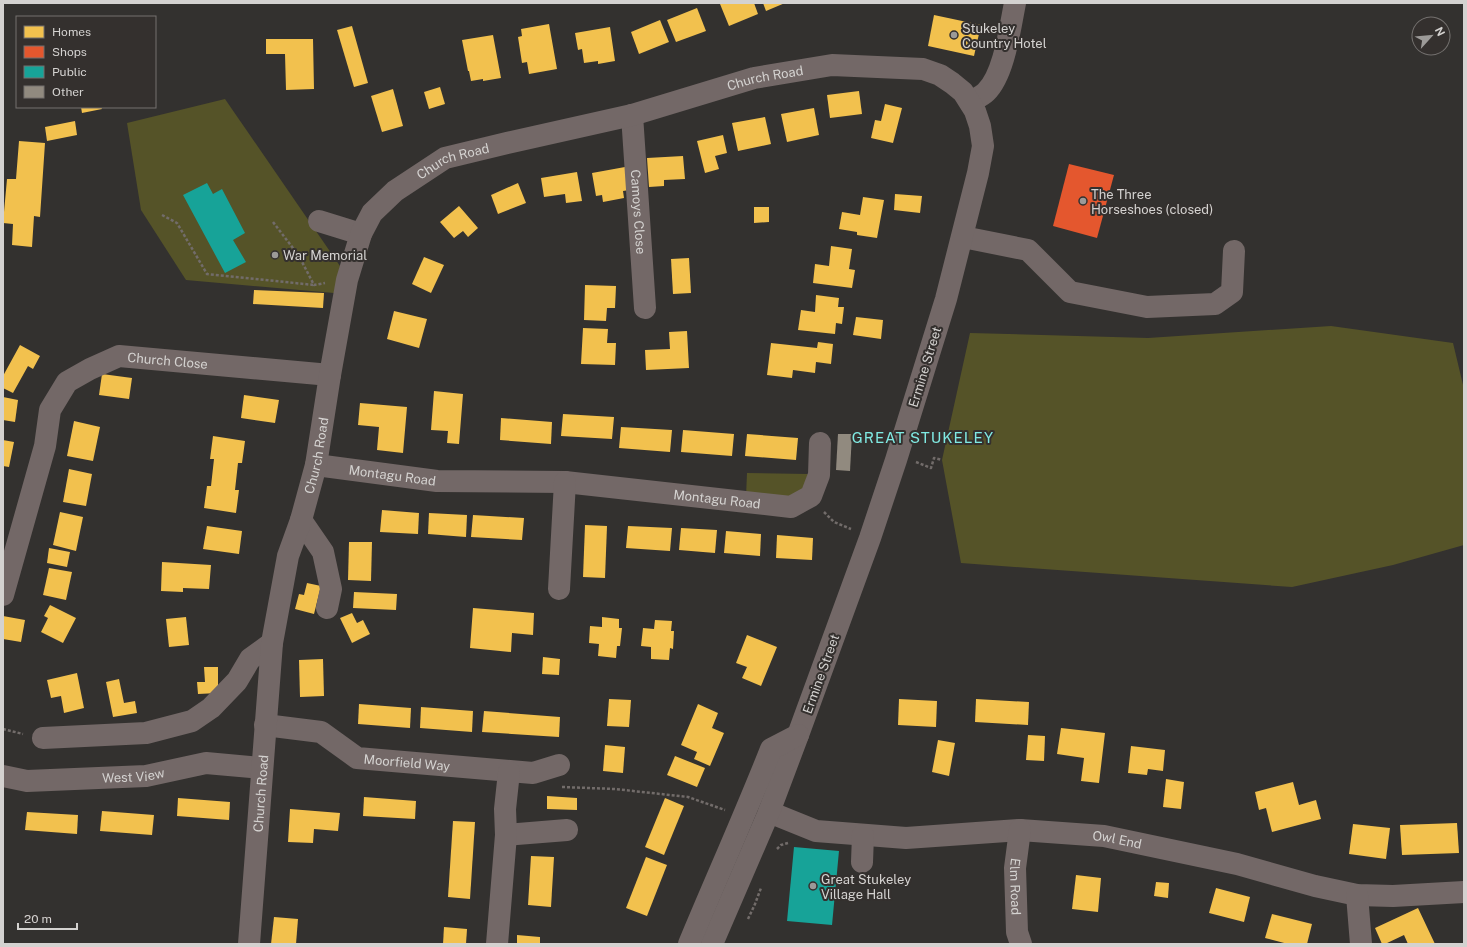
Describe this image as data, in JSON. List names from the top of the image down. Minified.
{"streets":{"street":["Church Road","Camoys Close","Church Close","Ermine Street","Montagu Road","Moorfield Way","West View","Owl End","Elm Road"]},"crossings":[["Church Road","Camoys Close"],["Church Road","Church Close"],["Church Road","Ermine Street"],["Church Road","Montagu Road"],["Church Road","Moorfield Way"],["Church Road","West View"],["Ermine Street","Owl End"],["Owl End","Elm Road"]],"districts":["GREAT STUKELEY"],"places":["Stukeley Country Hotel","The Three Horseshoes (closed)","War Memorial","Great Stukeley Village Hall"],"legend":["Homes","Shops","Public","Other"],"scale_bar":"20 m","north":"top right"}
